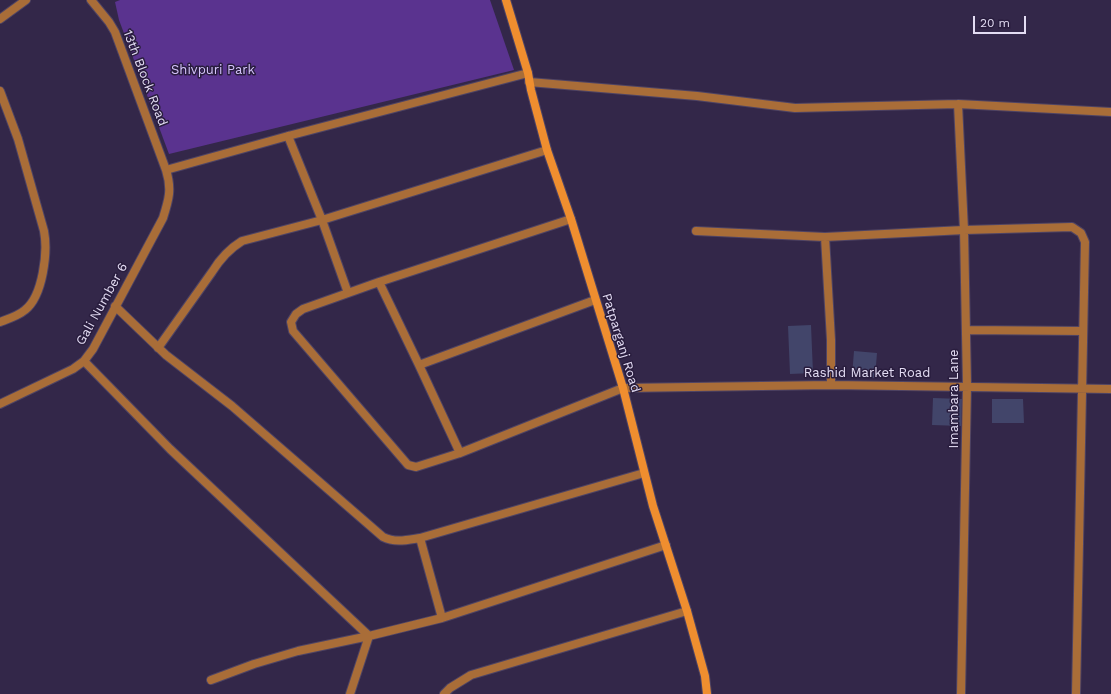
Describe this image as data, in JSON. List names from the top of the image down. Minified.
{"streets":{"street":["13th Block Road","Gali Number 6","Patparganj Road","Rashid Market Road","Imambara Lane"]},"crossings":[["13th Block Road","Gali Number 6"],["Patparganj Road","Rashid Market Road"],["Rashid Market Road","Imambara Lane"]],"parks":["Shivpuri Park"],"scale_bar":"20 m"}
